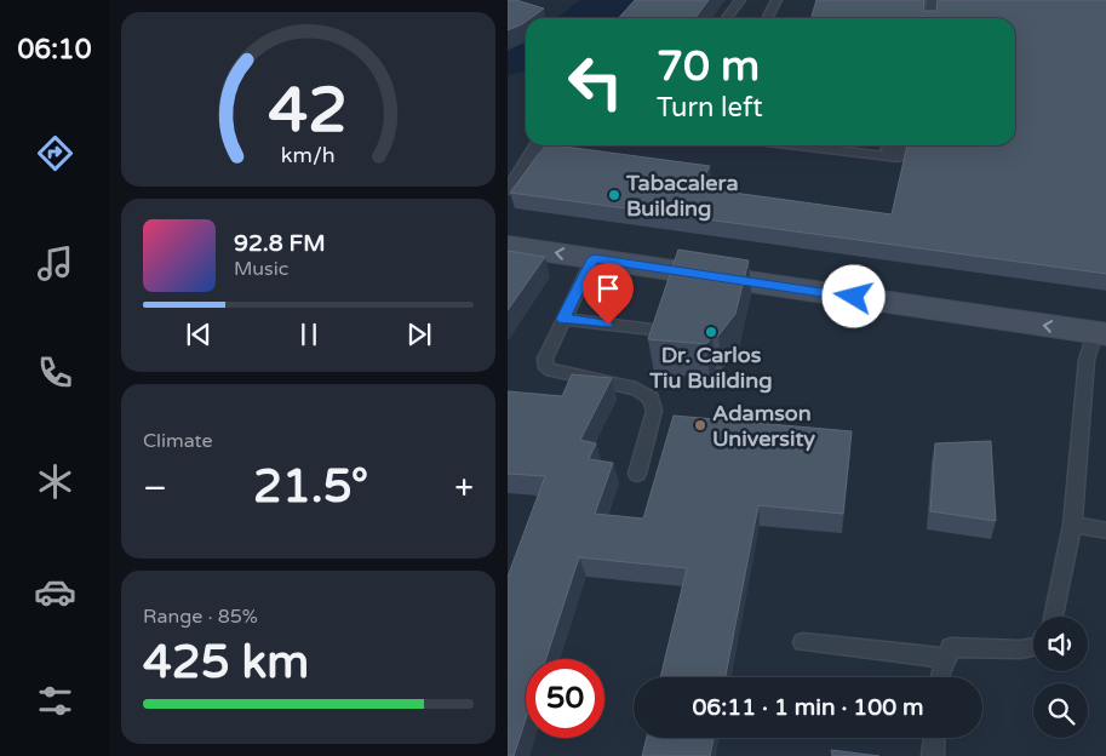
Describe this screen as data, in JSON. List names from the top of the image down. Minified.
{"places":["Tabacalera Building","Dr. Carlos Tiu Building","Adamson University"],"page":{"tabs":"06:10","turn":["70 m","Turn left"],"song":["92.8 FM","Music"],"tile":["Climate",["Range · 85%","425 km"]],"heat":["−","21.5°","+"],"limit":"50","trip":"06:11 · 1 min · 100 m","gauge":["42","km/h"]}}
